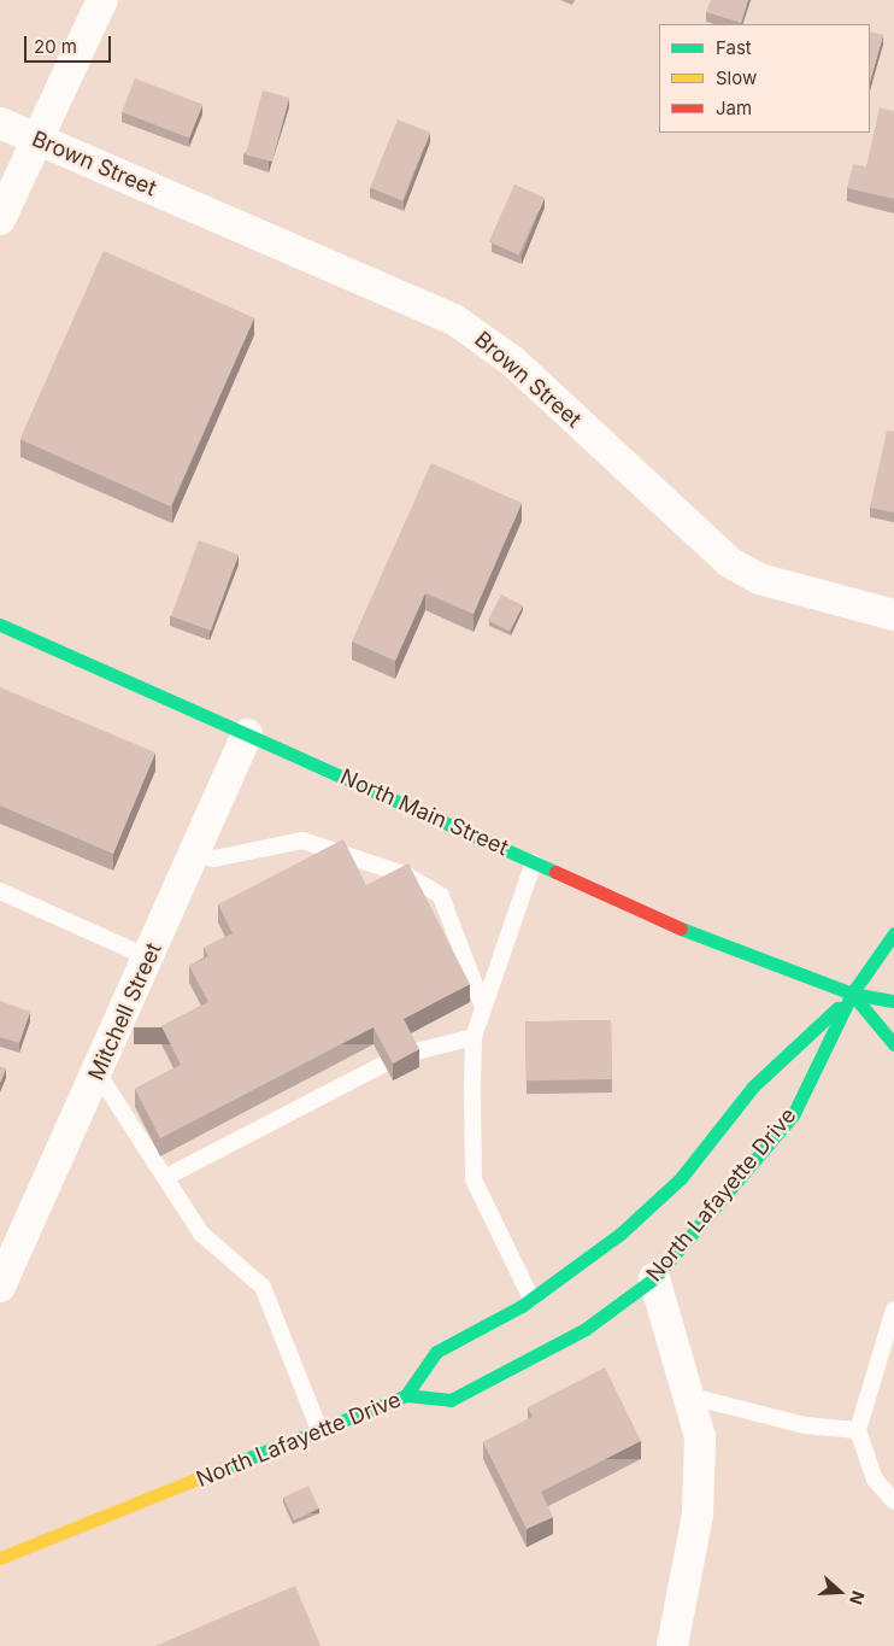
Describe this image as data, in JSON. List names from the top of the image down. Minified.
{"streets":{"main road":["North Main Street","North Lafayette Drive"],"street":["Brown Street","Mitchell Street"]},"crossings":[["North Main Street","Mitchell Street"],["North Main Street","North Lafayette Drive"]],"legend":["Fast","Slow","Jam"],"scale_bar":"20 m","north":"right"}
